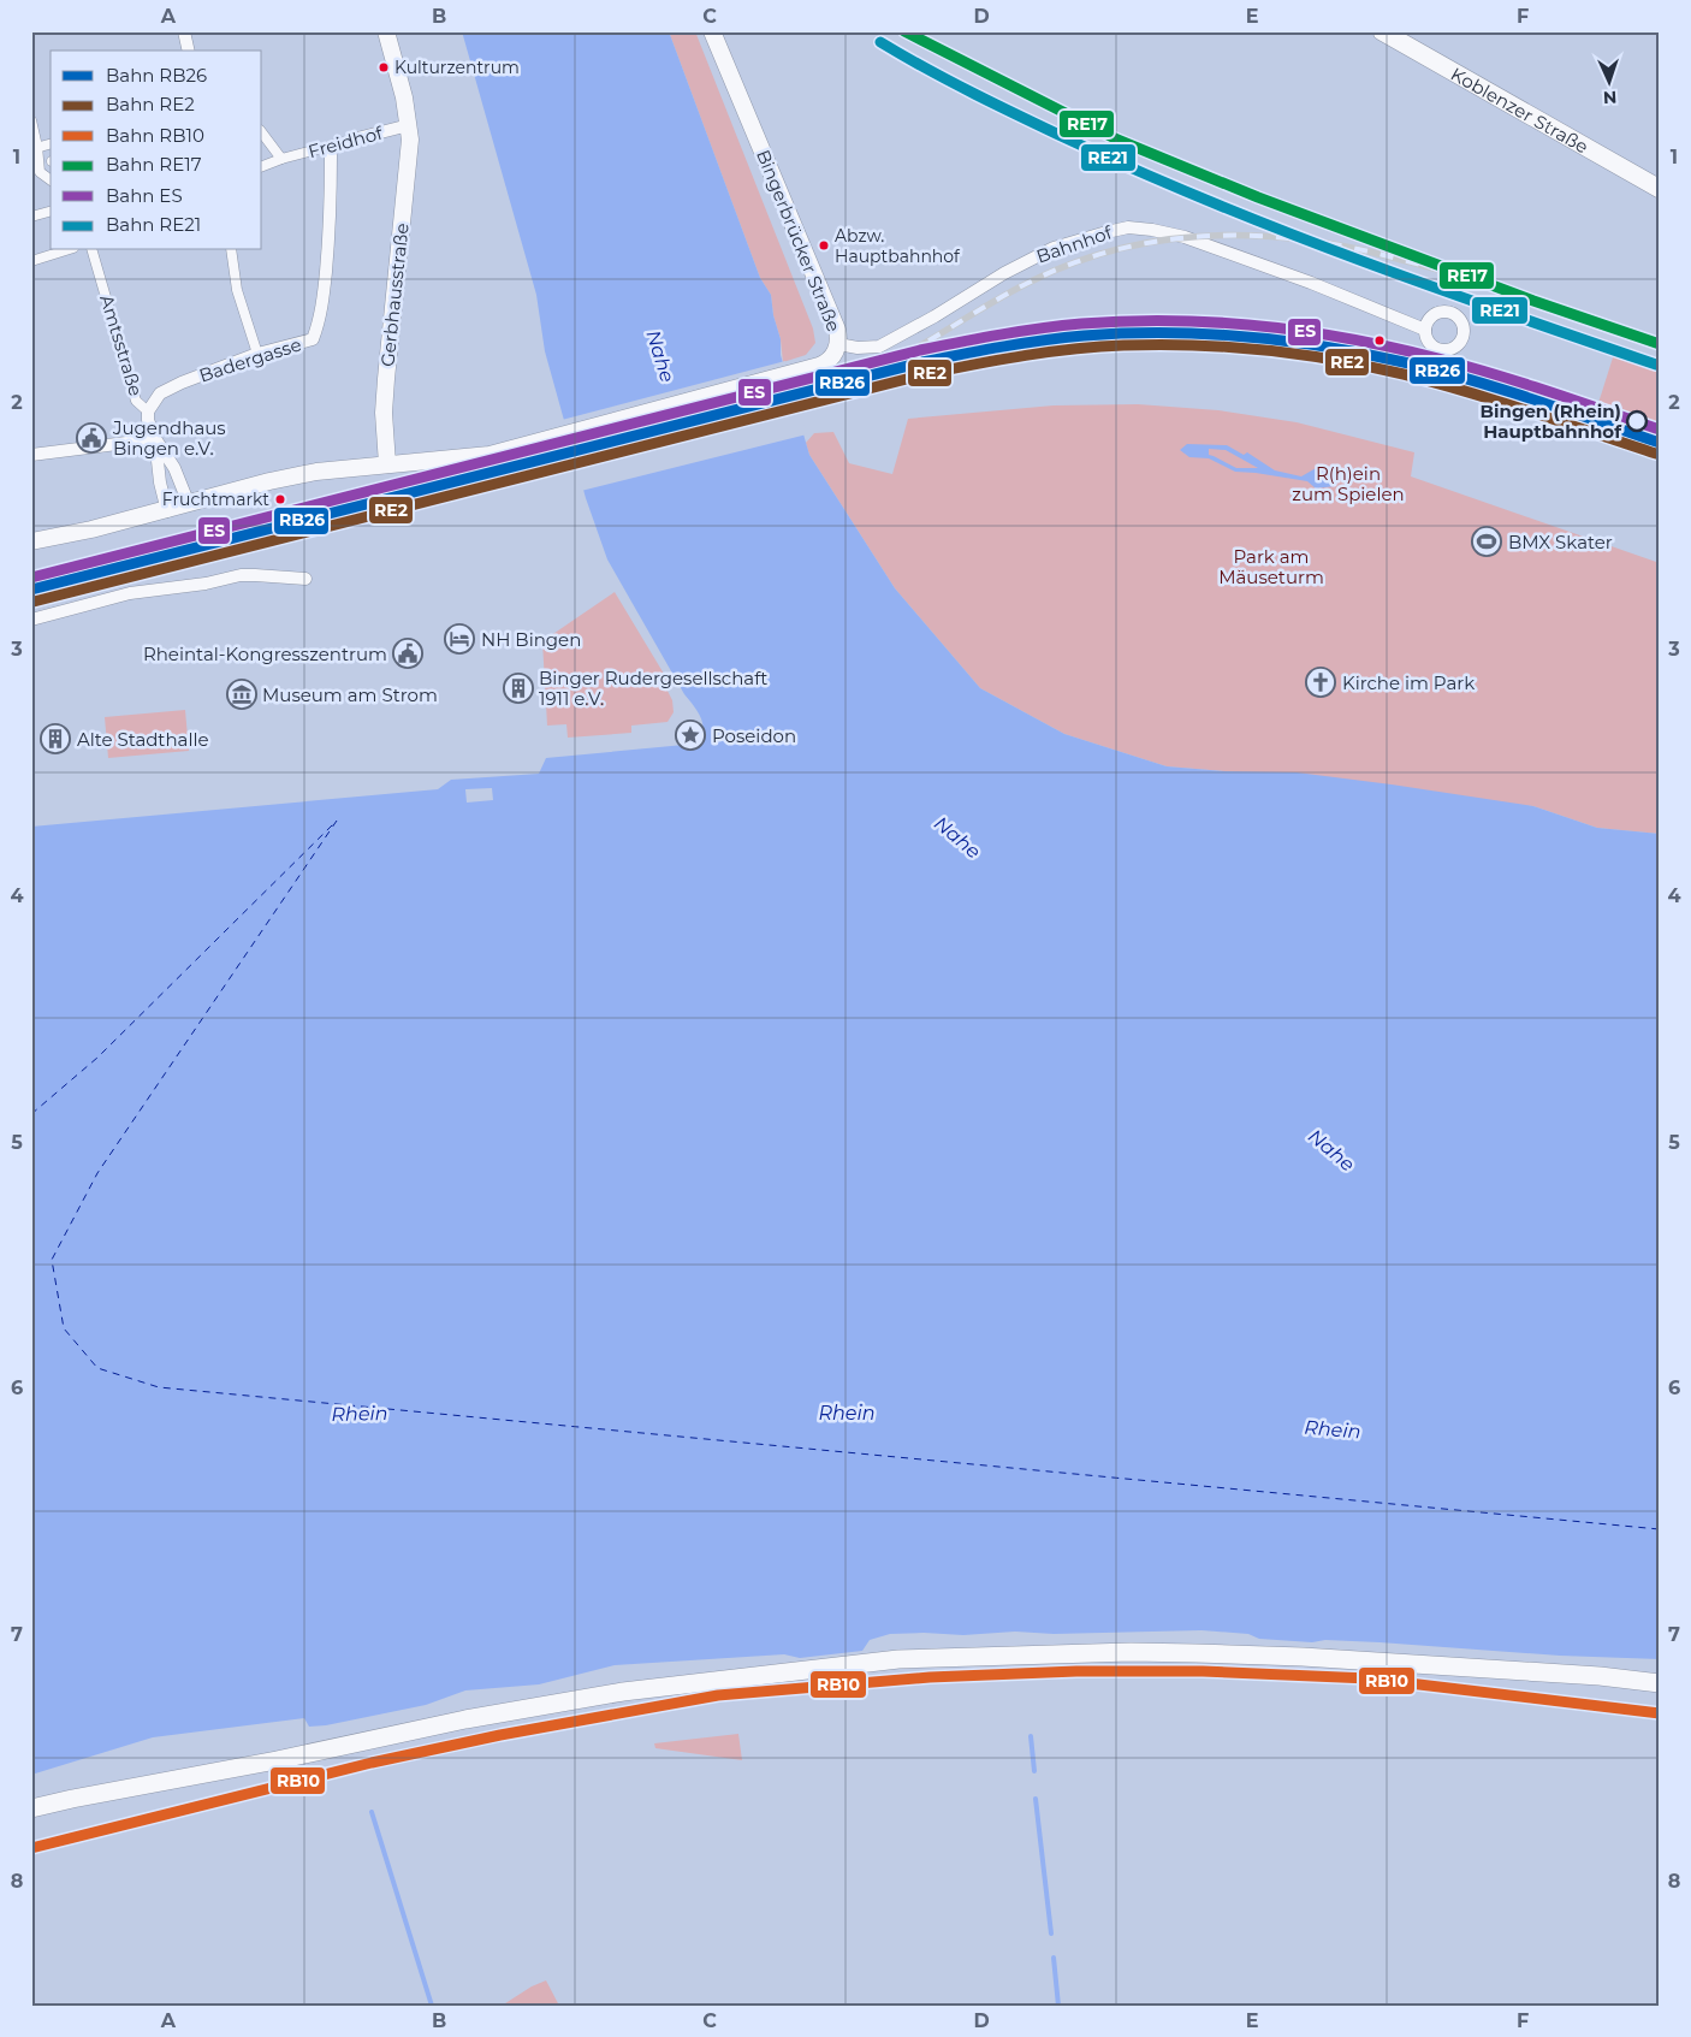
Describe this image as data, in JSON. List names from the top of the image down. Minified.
{"streets":{"main road":["Koblenzer Straße","Bingerbrücker Straße","Gerbhausstraße"],"street":["Freidhof","Bahnhof","Amtsstraße","Badergasse"]},"crossings":[["Freidhof","Gerbhausstraße"],["Freidhof","Badergasse"],["Bingerbrücker Straße","Bahnhof"],["Bingerbrücker Straße","Gerbhausstraße"],["Amtsstraße","Badergasse"]],"water":["Nahe","Rhein"],"parks":["R(h)ein zum Spielen","Park am Mäuseturm"],"places":{"other":["Kulturzentrum","Abzw. Hauptbahnhof","Bingen (Rhein) Hauptbahnhof","Fruchtmarkt"],"public building":["Jugendhaus Bingen e.V.","Rheintal-Kongresszentrum"],"sports":["BMX Skater"],"hotel":["NH Bingen"],"church":["Kirche im Park"],"building":["Binger Rudergesellschaft 1911 e.V.","Alte Stadthalle"],"museum":["Museum am Strom"],"place":["Poseidon"]},"lines":["rail line RE17","rail line RE21","rail line ES","rail line RB26","rail line RE2","rail line RB10"],"legend":["Bahn RB26","Bahn RE2","Bahn RB10","Bahn RE17","Bahn ES","Bahn RE21"],"north":"bottom","grid":{"columns":["A","B","C","D","E","F"],"rows":["1","2","3","4","5","6","7","8"]}}
